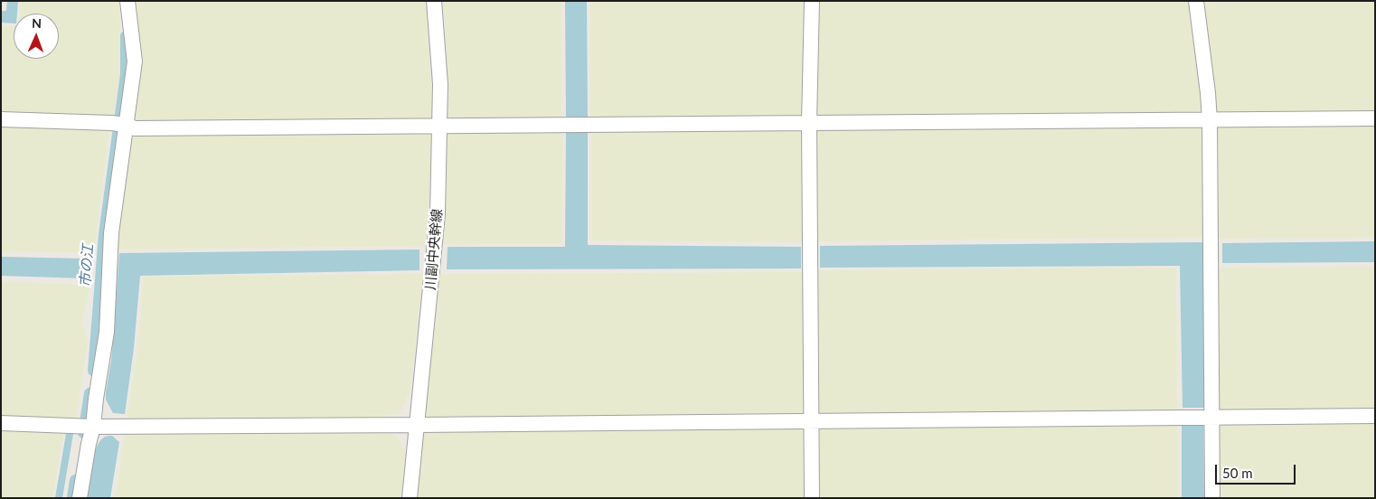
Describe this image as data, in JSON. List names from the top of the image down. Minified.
{"streets":{"street":["川副中央幹線"]},"water":["市の江"],"scale_bar":"50 m","north":"top"}
